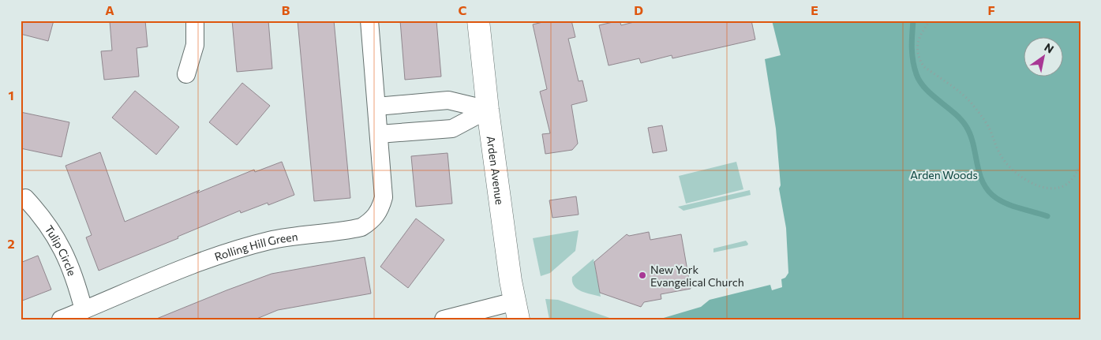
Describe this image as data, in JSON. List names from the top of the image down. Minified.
{"streets":{"street":["Arden Avenue","Rolling Hill Green","Tulip Circle"]},"crossings":[["Rolling Hill Green","Tulip Circle"]],"parks":["Arden Woods"],"places":["New York Evangelical Church"],"north":"top right","grid":{"columns":["A","B","C","D","E","F"],"rows":["1","2"]}}
